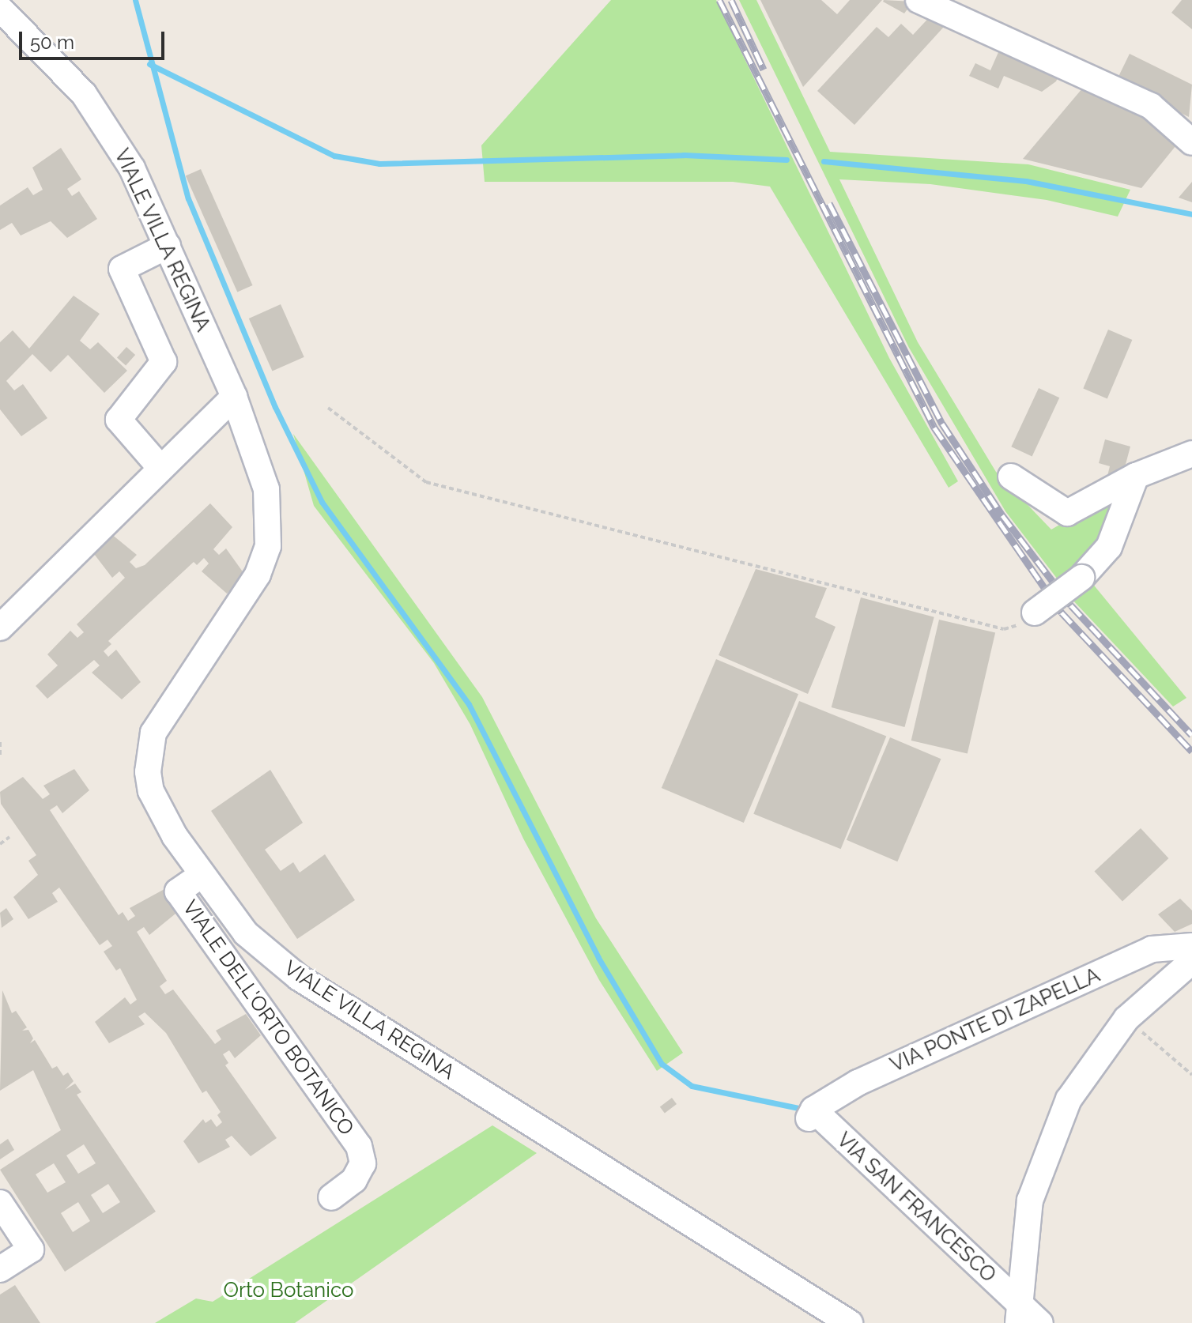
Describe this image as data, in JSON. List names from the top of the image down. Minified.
{"streets":{"street":["VIALE VILLA REGINA","VIALE DELL'ORTO BOTANICO","VIA PONTE DI ZAPELLA","VIA SAN FRANCESCO"]},"crossings":[["VIALE VILLA REGINA","VIALE DELL'ORTO BOTANICO"],["VIA PONTE DI ZAPELLA","VIA SAN FRANCESCO"]],"parks":["Orto Botanico"],"scale_bar":"50 m"}
